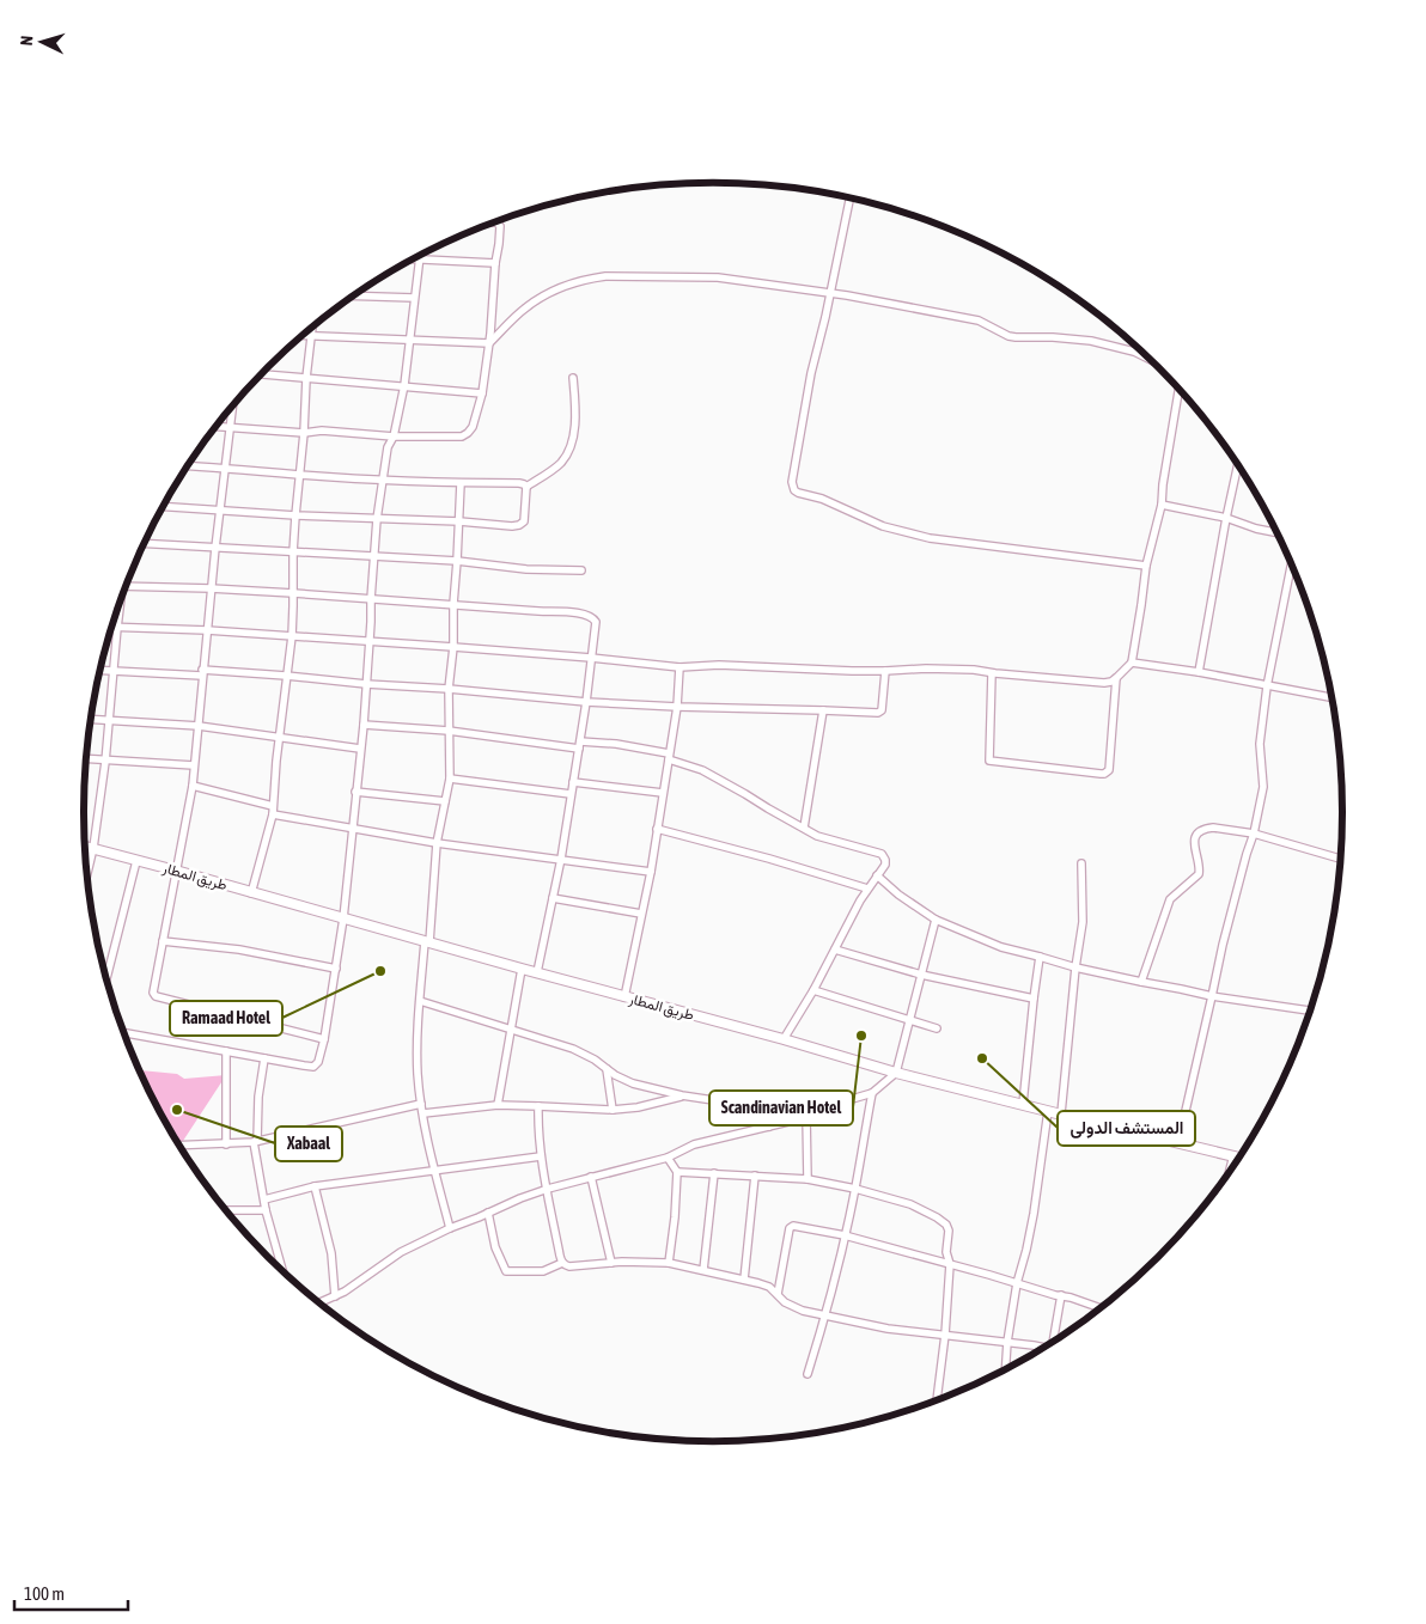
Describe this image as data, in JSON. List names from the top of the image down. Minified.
{"streets":{"main road":["طريق المطار"]},"places":["Ramaad Hotel","Scandinavian Hotel","المستشف الدولى","Xabaal"],"scale_bar":"100 m","north":"left"}
